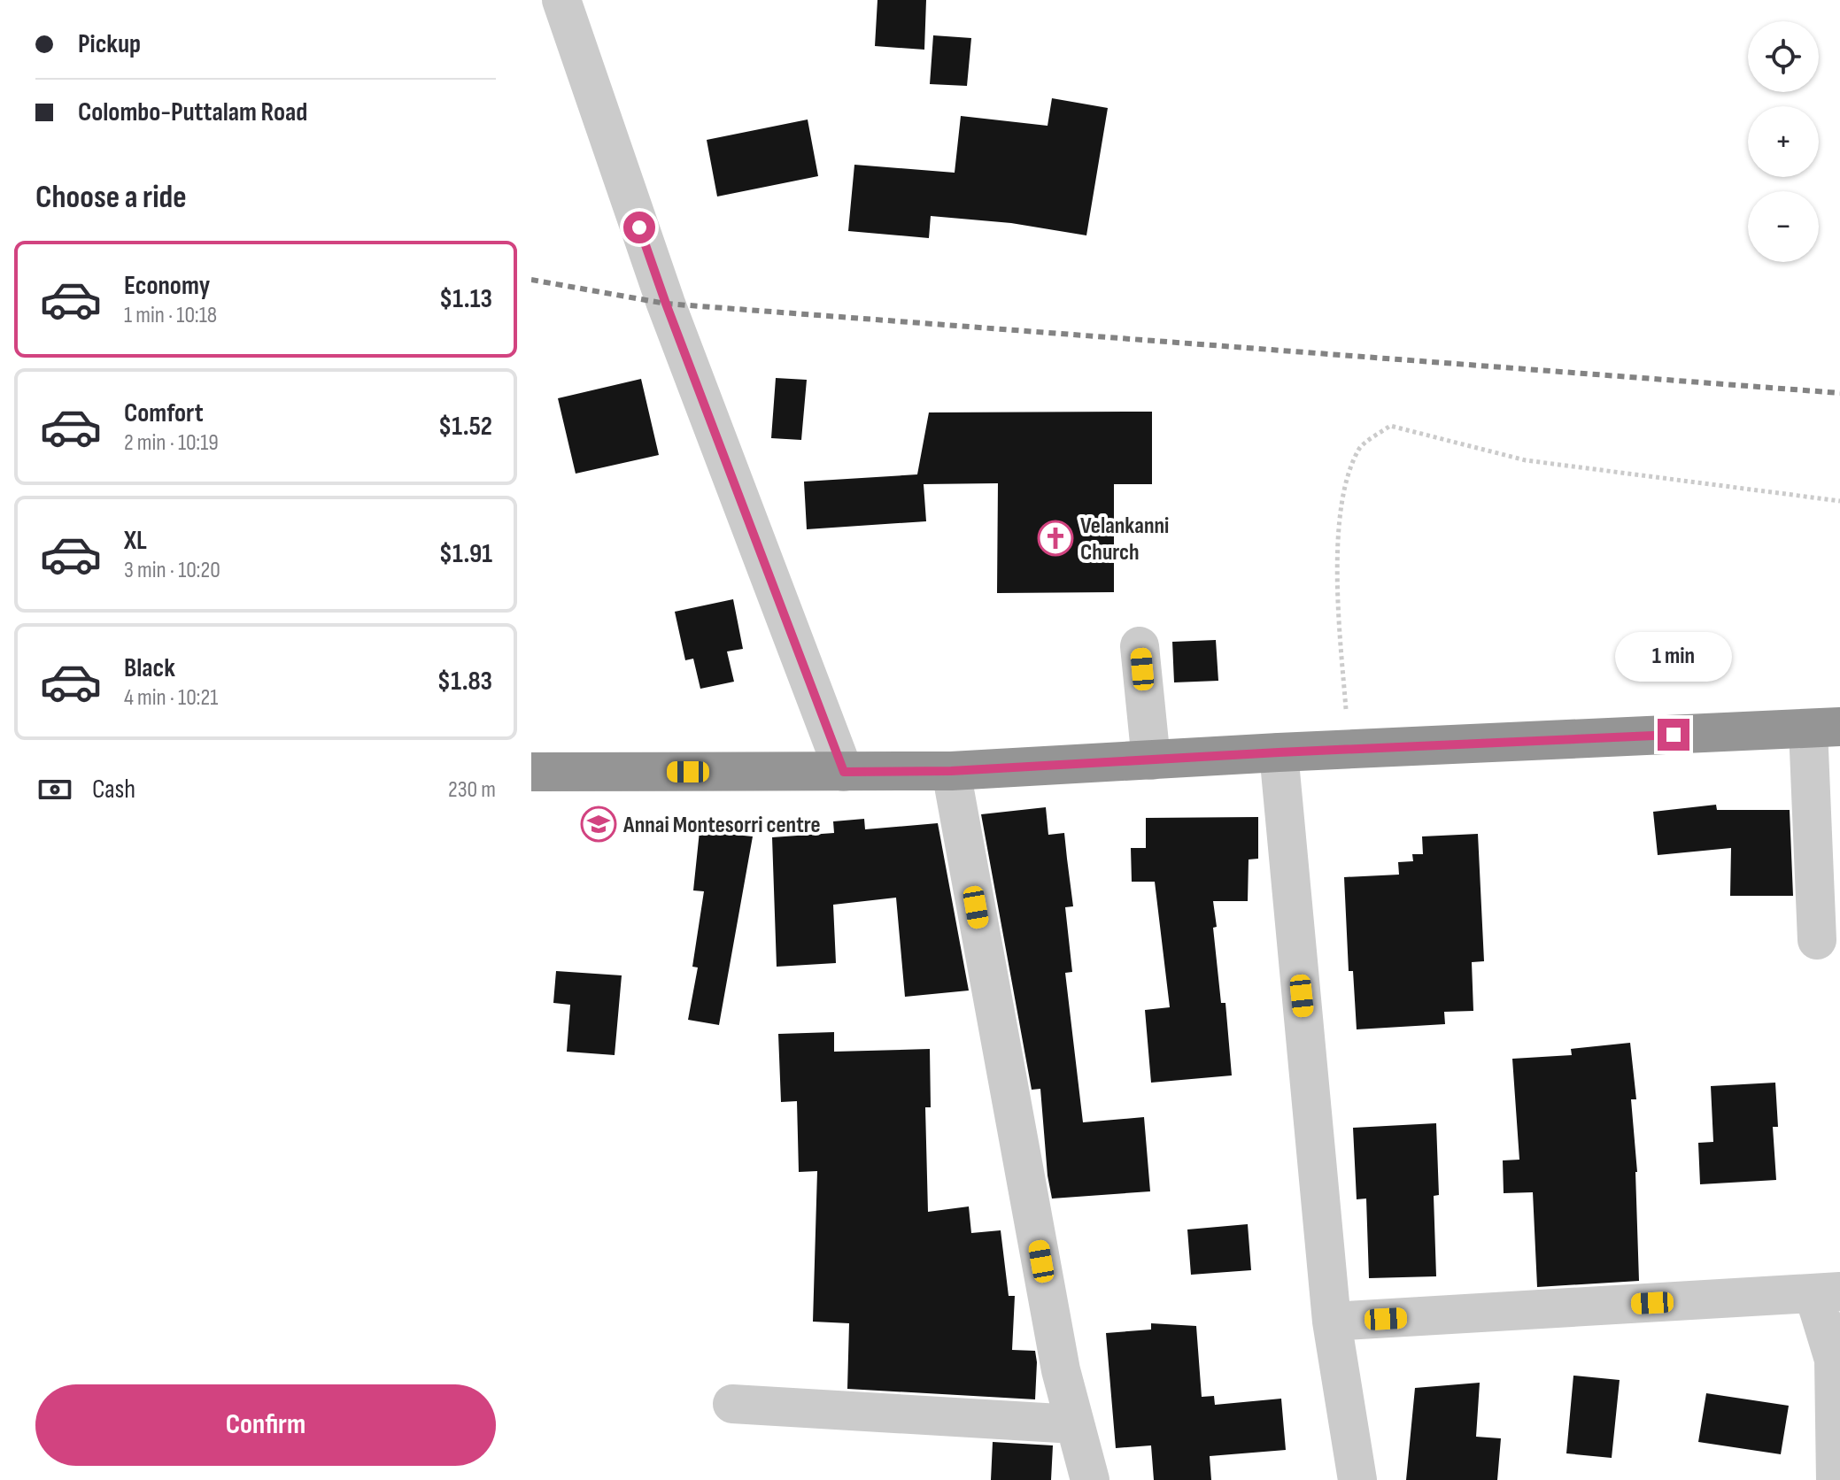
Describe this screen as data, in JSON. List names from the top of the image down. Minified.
{"places":{"church":["Velankanni Church"],"school or university":["Annai Montesorri centre"]},"page":{"banner":["Pickup","Colombo-Puttalam Road"],"map_buttons":["+","−"],"heading":"Choose a ride","list":[{"name":"Economy","note":"1 min · 10:18","value":"$1.13"},{"name":"Comfort","note":"2 min · 10:19","value":"$1.52"},{"name":"XL","note":"3 min · 10:20","value":"$1.91"},{"name":"Black","note":"4 min · 10:21","value":"$1.83"}],"bubble":"1 min","pay":["Cash","230 m"],"buttons":"Confirm"}}
